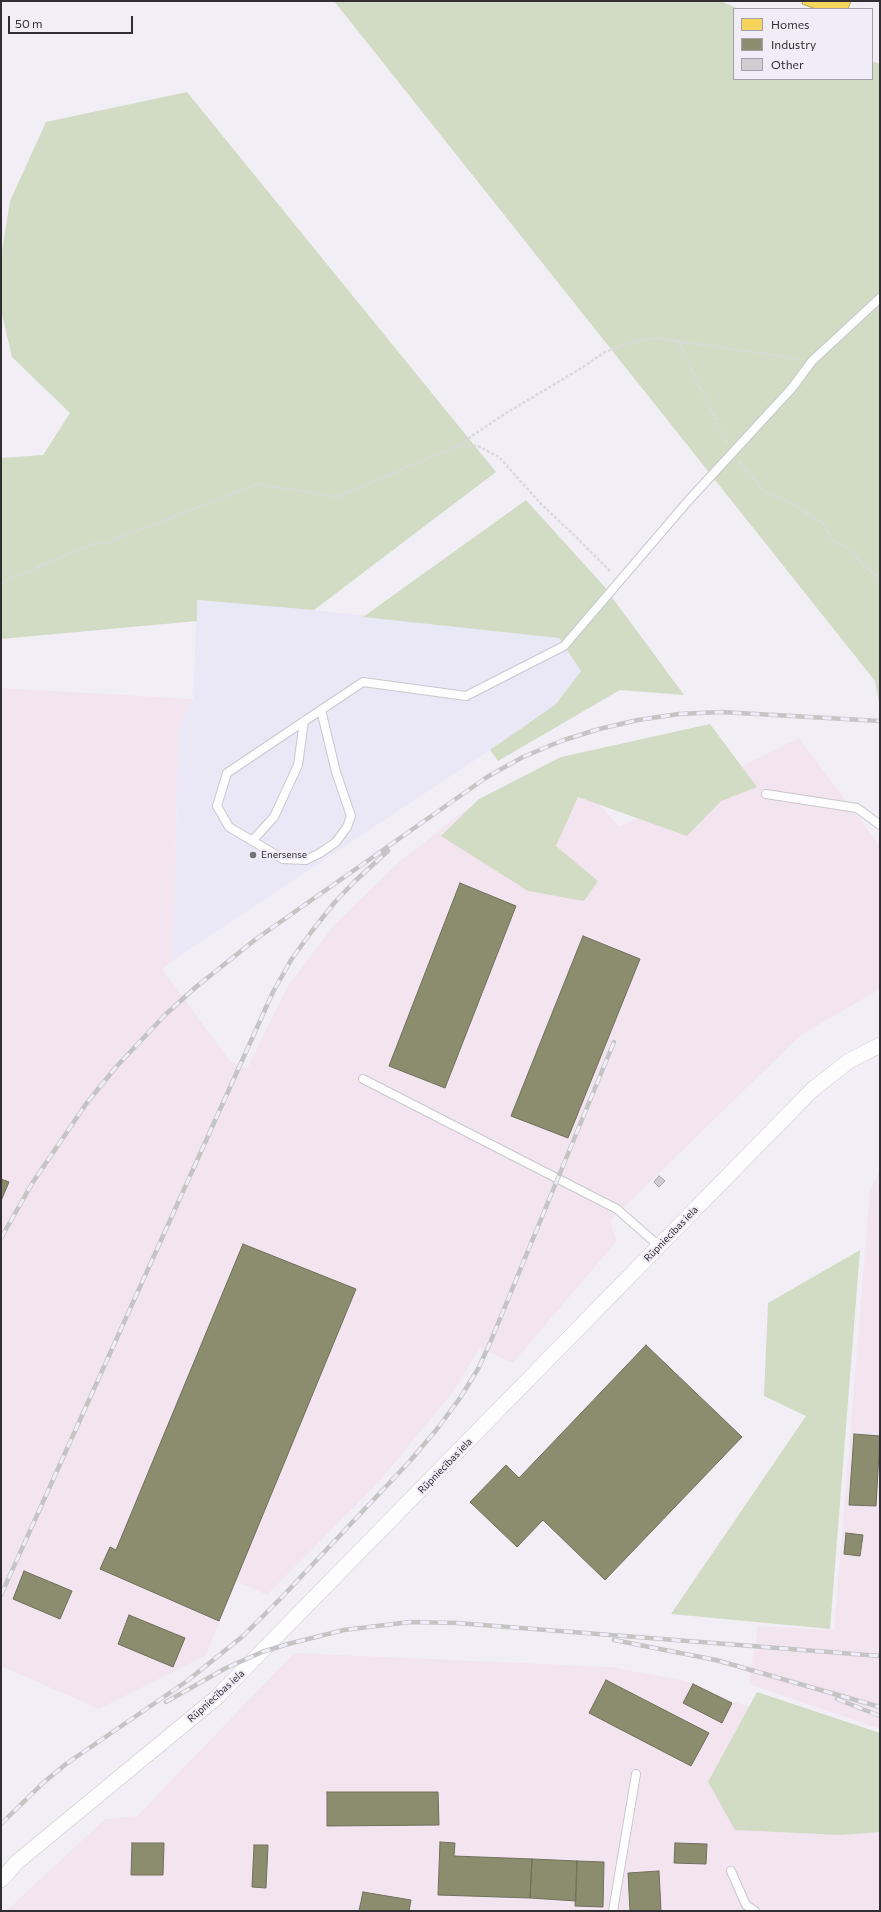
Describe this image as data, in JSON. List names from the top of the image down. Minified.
{"streets":{"street":["Rūpniecības iela"]},"places":["Enersense"],"legend":["Homes","Industry","Other"],"scale_bar":"50 m"}
